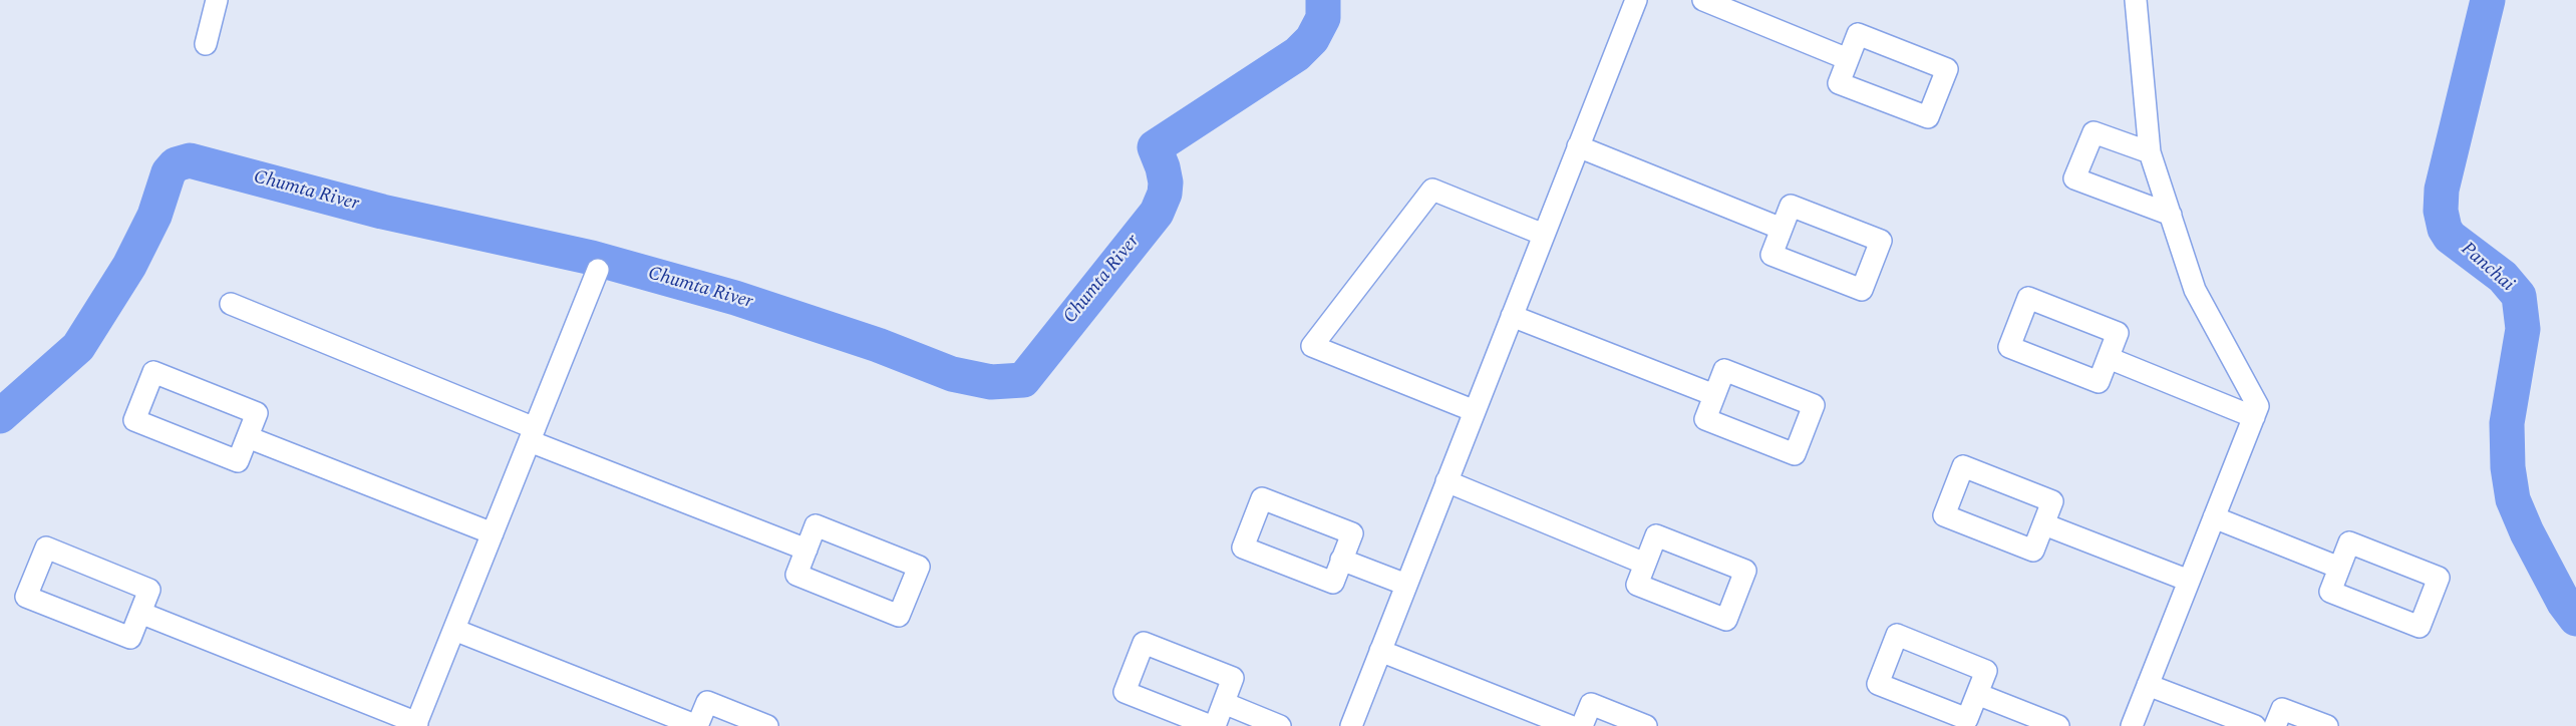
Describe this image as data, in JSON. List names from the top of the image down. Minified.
{"water":["Chumta River","Panchai"]}
